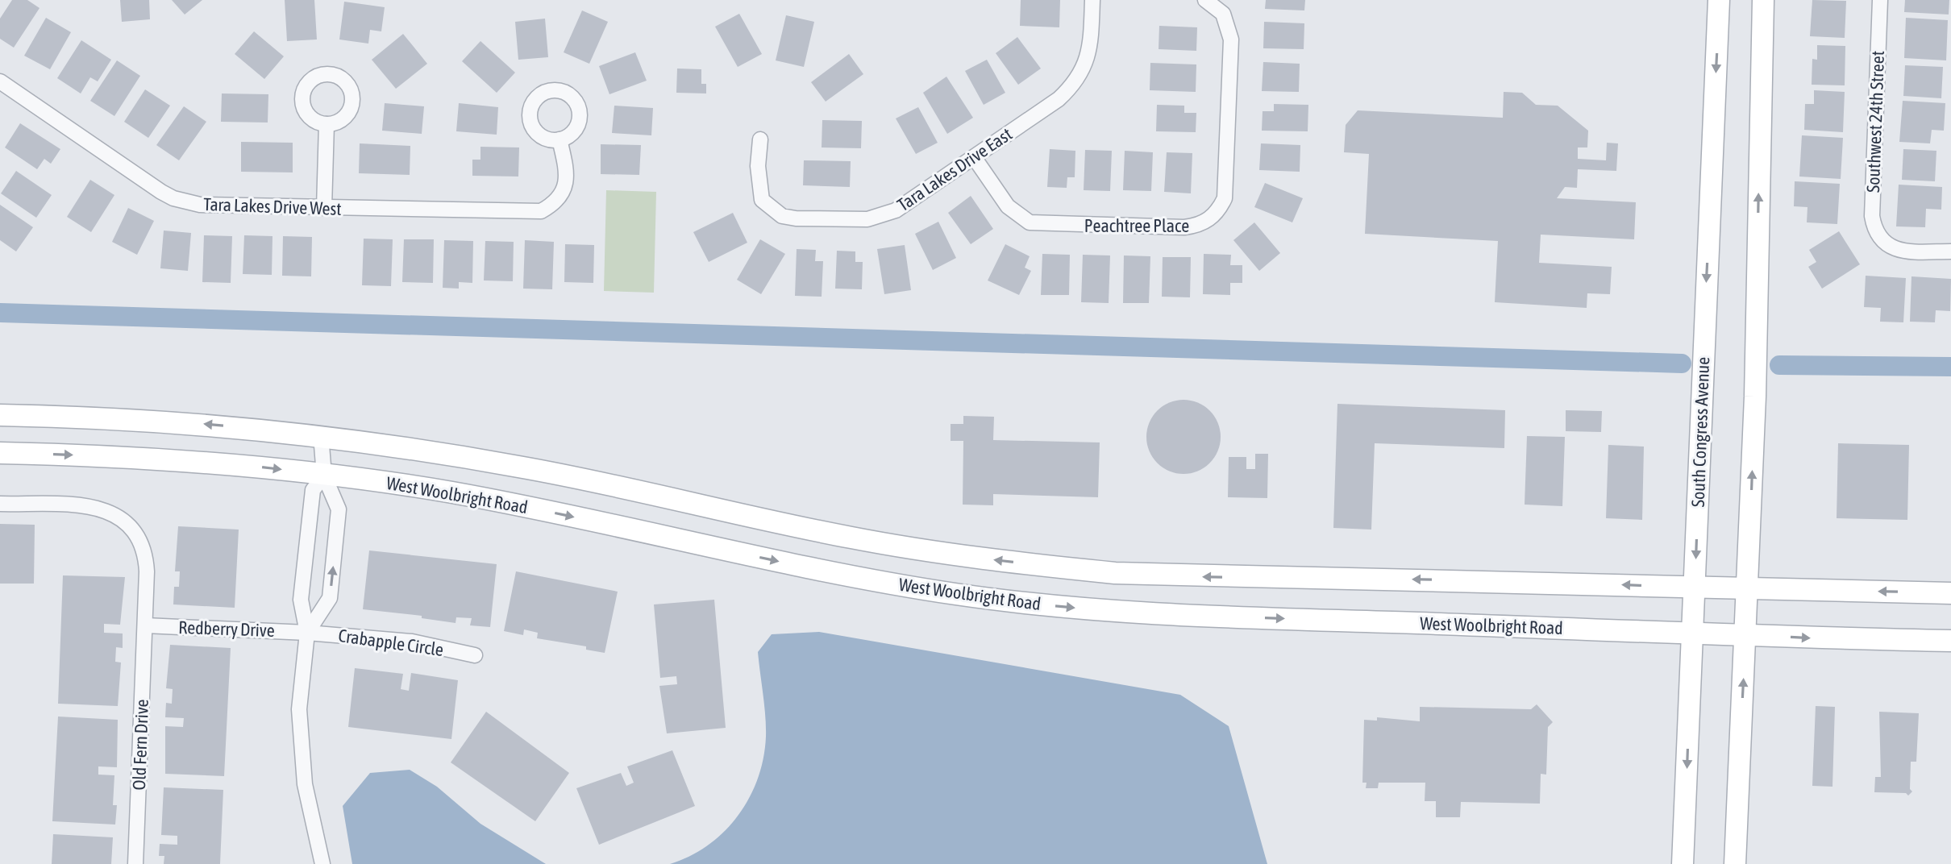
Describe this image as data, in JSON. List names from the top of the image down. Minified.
{"streets":{"main road":["South Congress Avenue","West Woolbright Road"],"street":["Southwest 24th Street","Tara Lakes Drive East","Tara Lakes Drive West","Peachtree Place","Redberry Drive","Crabapple Circle","Old Fern Drive"]},"crossings":[["Tara Lakes Drive East","Peachtree Place"],["South Congress Avenue","West Woolbright Road"],["Redberry Drive","Crabapple Circle"],["Redberry Drive","Old Fern Drive"]]}
